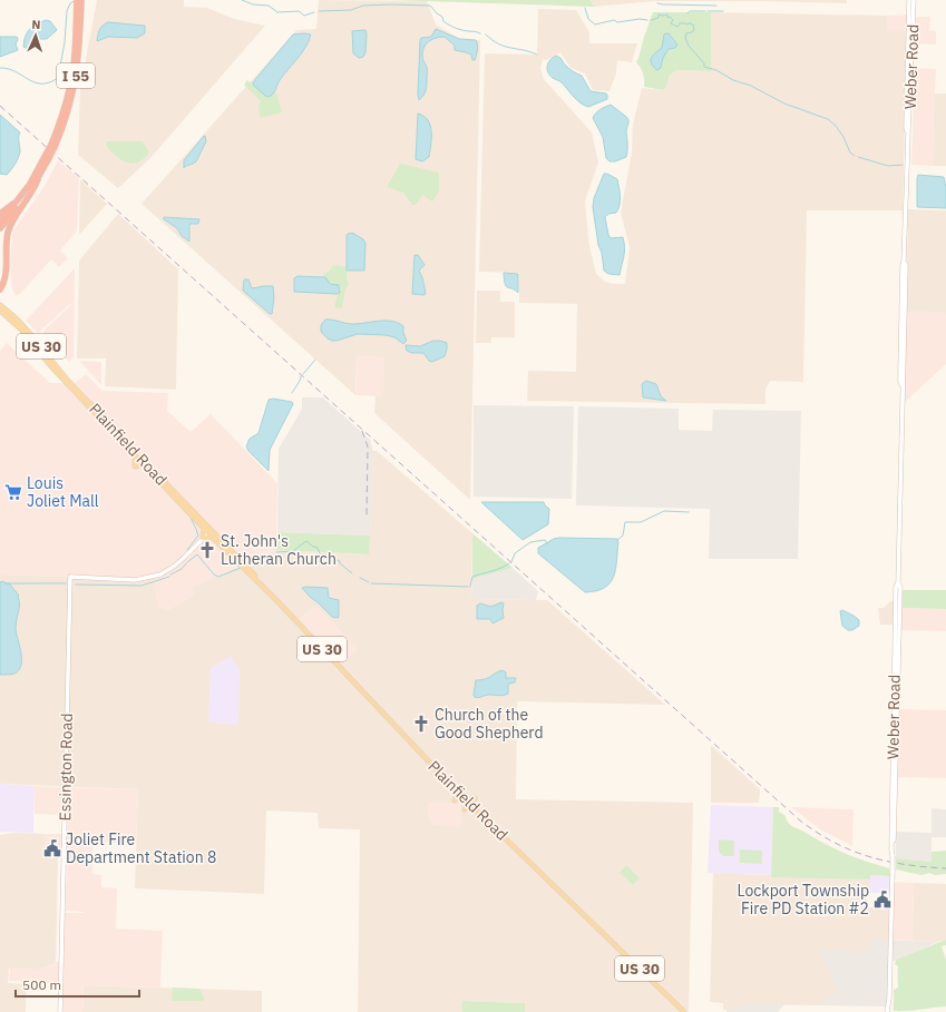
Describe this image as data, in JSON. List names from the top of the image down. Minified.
{"streets":{"highway":["I 55"],"main road":["Weber Road","US 30","Plainfield Road","Essington Road"]},"places":{"supermarket":["Louis Joliet Mall"],"church":["St. John's Lutheran Church","Church of the Good Shepherd"],"public building":["Joliet Fire Department Station 8","Lockport Township Fire PD Station #2"]},"scale_bar":"500 m","north":"top"}
